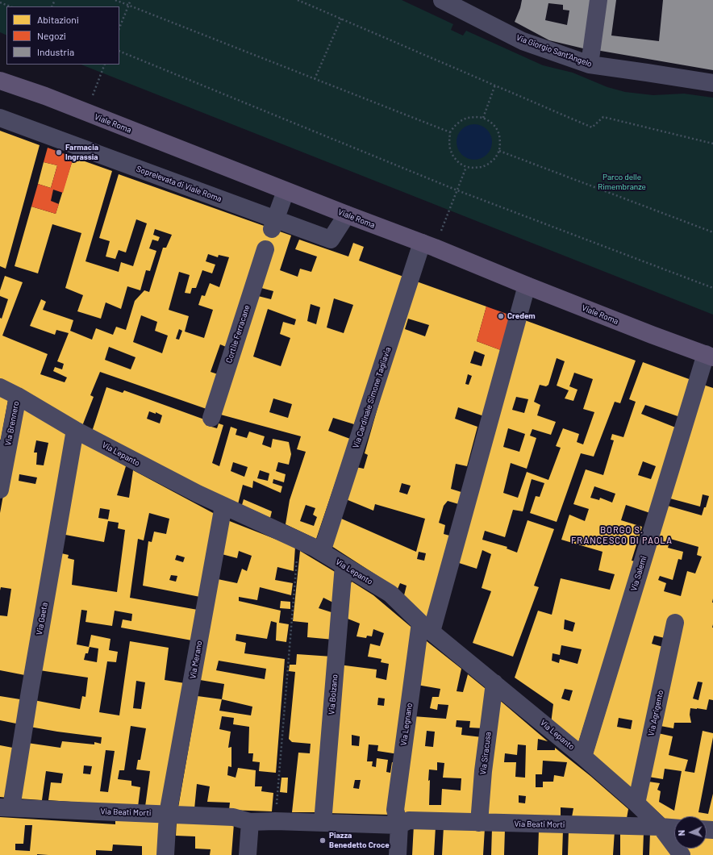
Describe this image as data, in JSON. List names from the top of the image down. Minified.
{"streets":{"main road":["Viale Roma"],"street":["Via Giorgio Sant'Angelo","Soprelevata di Viale Roma","Cortile Ferracane","Via Cardinale Simone Tagliavia","Via Brennero","Via Lepanto","Via Salemi","Via Gaeta","Via Merano","Via Bolzano","Via Agrigento","Via Legnano","Via Siracusa","Via Beati Morti"]},"crossings":[["Viale Roma","Soprelevata di Viale Roma"],["Viale Roma","Via Cardinale Simone Tagliavia"],["Viale Roma","Via Salemi"],["Viale Roma","Via Legnano"],["Via Cardinale Simone Tagliavia","Via Lepanto"],["Via Brennero","Via Lepanto"],["Via Lepanto","Via Salemi"],["Via Lepanto","Via Gaeta"],["Via Lepanto","Via Merano"],["Via Lepanto","Via Bolzano"],["Via Lepanto","Via Agrigento"],["Via Lepanto","Via Legnano"],["Via Lepanto","Via Siracusa"],["Via Lepanto","Via Beati Morti"],["Via Gaeta","Via Beati Morti"],["Via Merano","Via Beati Morti"],["Via Legnano","Via Beati Morti"],["Via Siracusa","Via Beati Morti"]],"districts":["BORGO S. FRANCESCO DI PAOLA"],"parks":["Parco delle Rimembranze"],"places":["Farmacia Ingrassia","Credem","Piazza Benedetto Croce"],"legend":["Abitazioni","Negozi","Industria"],"north":"left"}
